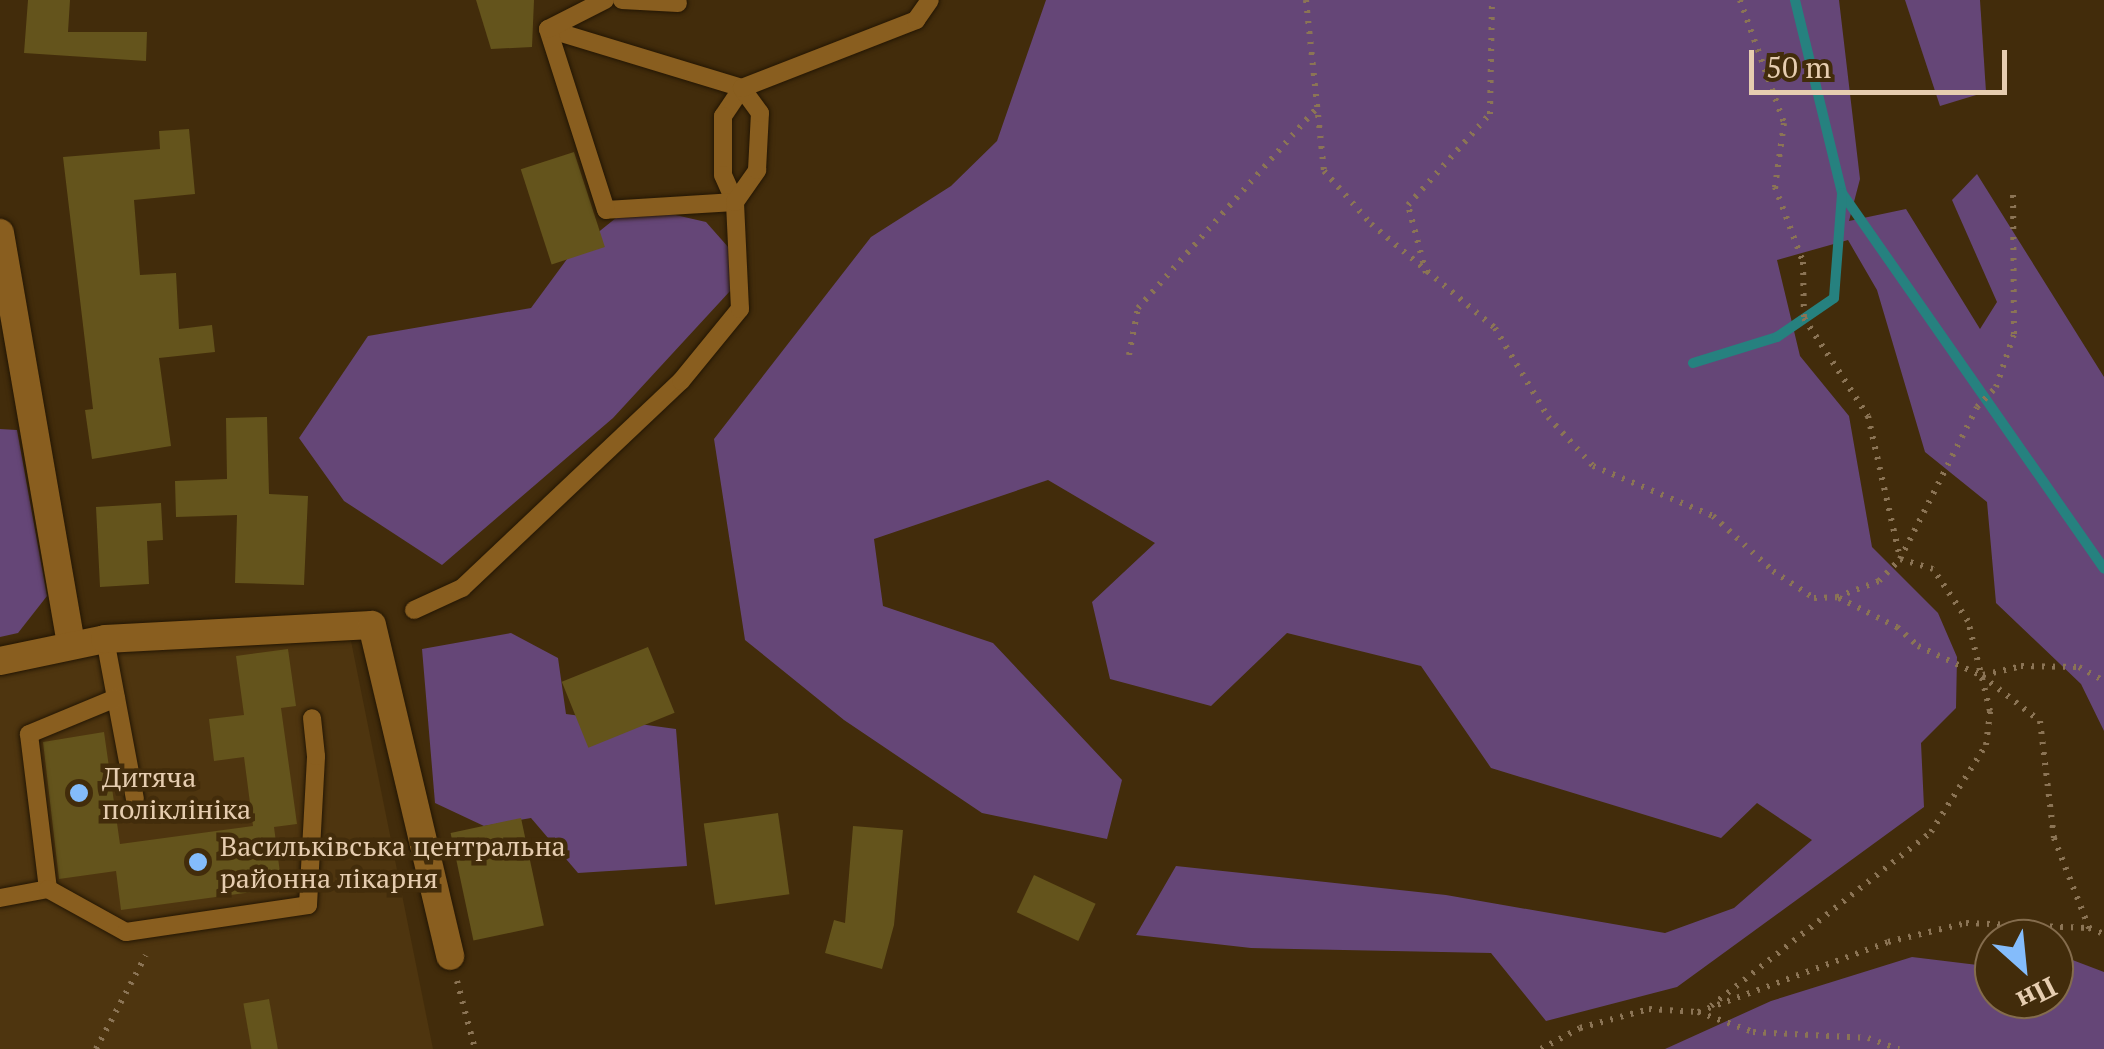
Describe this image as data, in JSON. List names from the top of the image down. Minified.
{"places":["Дитяча поліклініка","Васильківська центральна районна лікарня"],"scale_bar":"50 m","north":"bottom right"}
